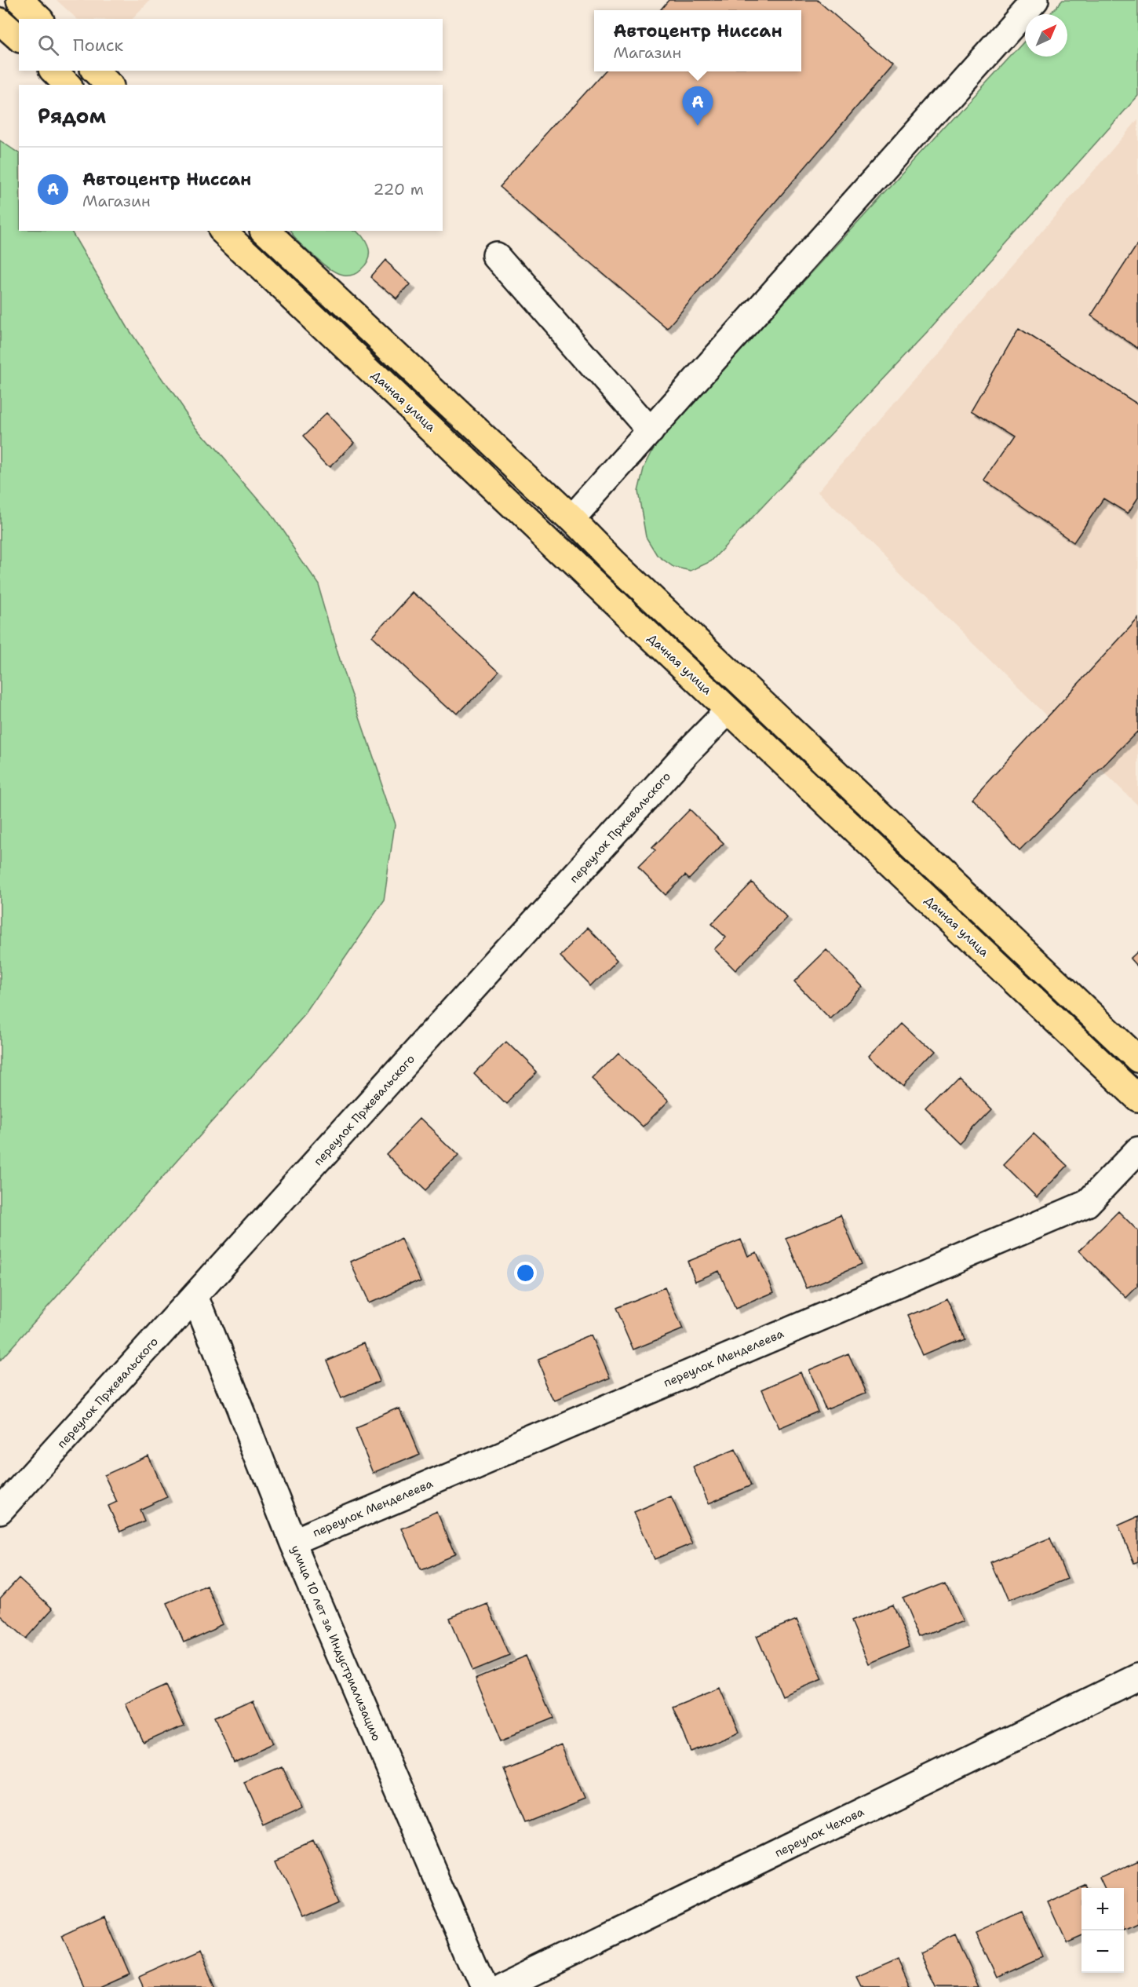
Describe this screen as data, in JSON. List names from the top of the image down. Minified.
{"streets":{"main road":["Дачная улица"],"street":["переулок Пржевальского","переулок Менделеева","улица 10 лет за Индустриализацию","переулок Чехова"]},"crossings":[["Дачная улица","переулок Пржевальского"],["переулок Пржевальского","улица 10 лет за Индустриализацию"],["переулок Менделеева","улица 10 лет за Индустриализацию"]],"north":"top right","page":{"popup":["Автоцентр Ниссан","Магазин"],"search":"Поиск","heading":"Рядом","pins":"A","list":[{"mark":"A","name":"Автоцентр Ниссан","note":"Магазин","value":"220 m"}],"map_buttons":["+","−"]}}
